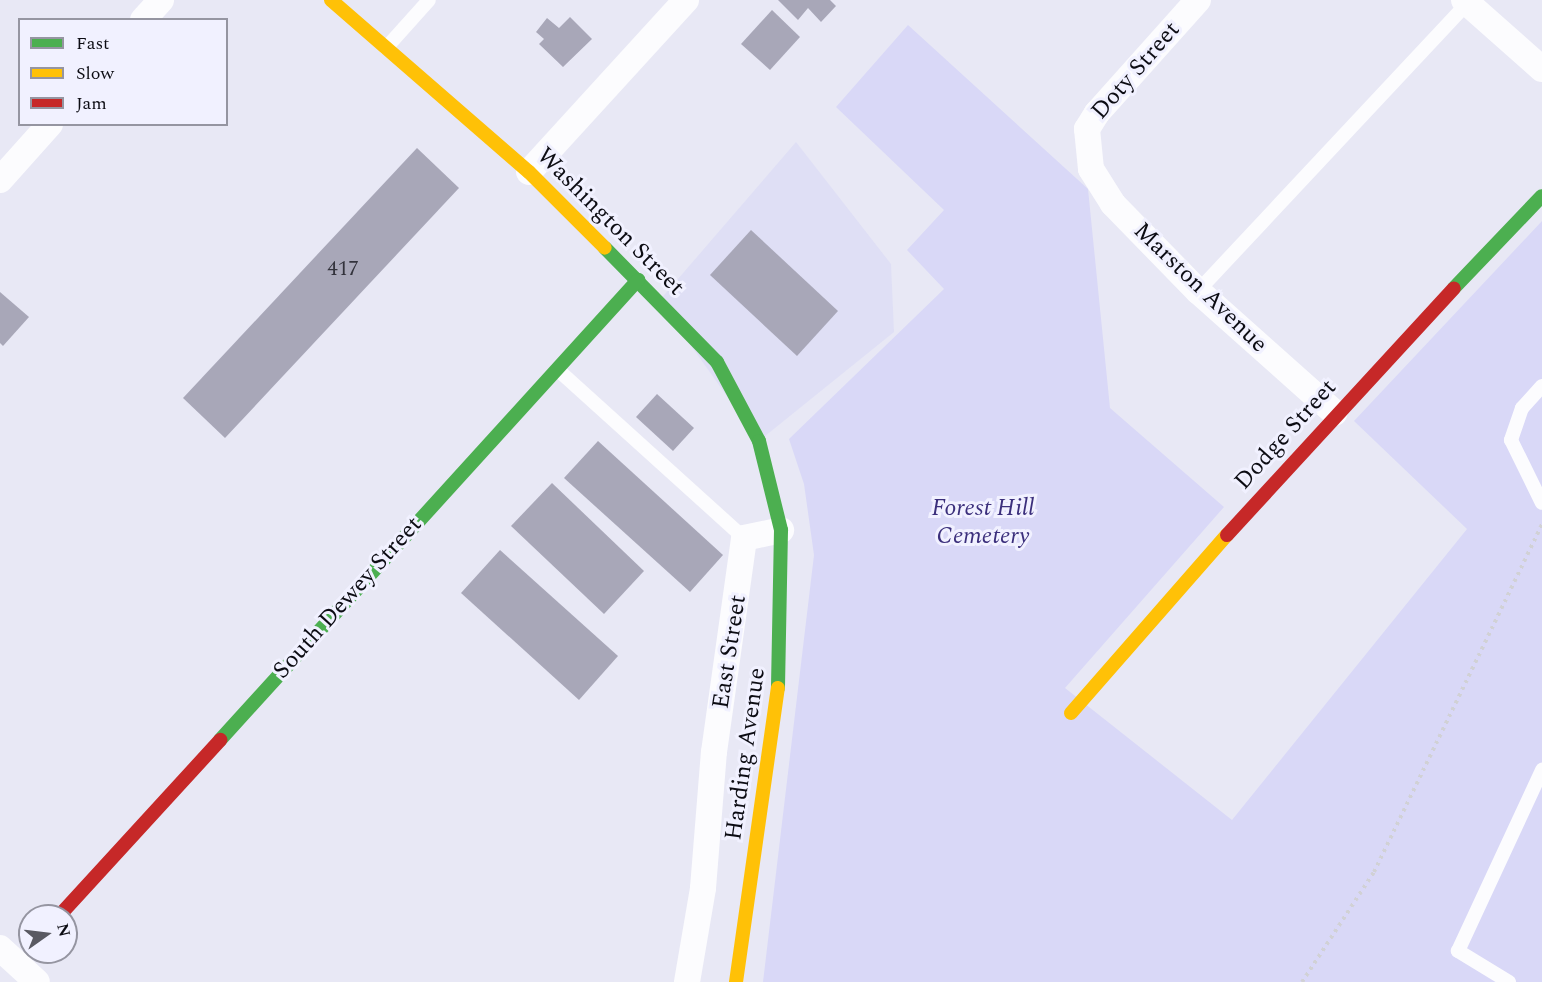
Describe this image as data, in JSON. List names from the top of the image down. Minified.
{"streets":{"street":["Doty Street","Washington Street","Marston Avenue","Dodge Street","South Dewey Street","East Street","Harding Avenue"]},"crossings":[["Doty Street","Marston Avenue"],["Washington Street","South Dewey Street"],["Washington Street","Harding Avenue"],["Marston Avenue","Dodge Street"]],"parks":["Forest Hill Cemetery"],"house_numbers":["417"],"legend":["Fast","Slow","Jam"],"north":"right"}
